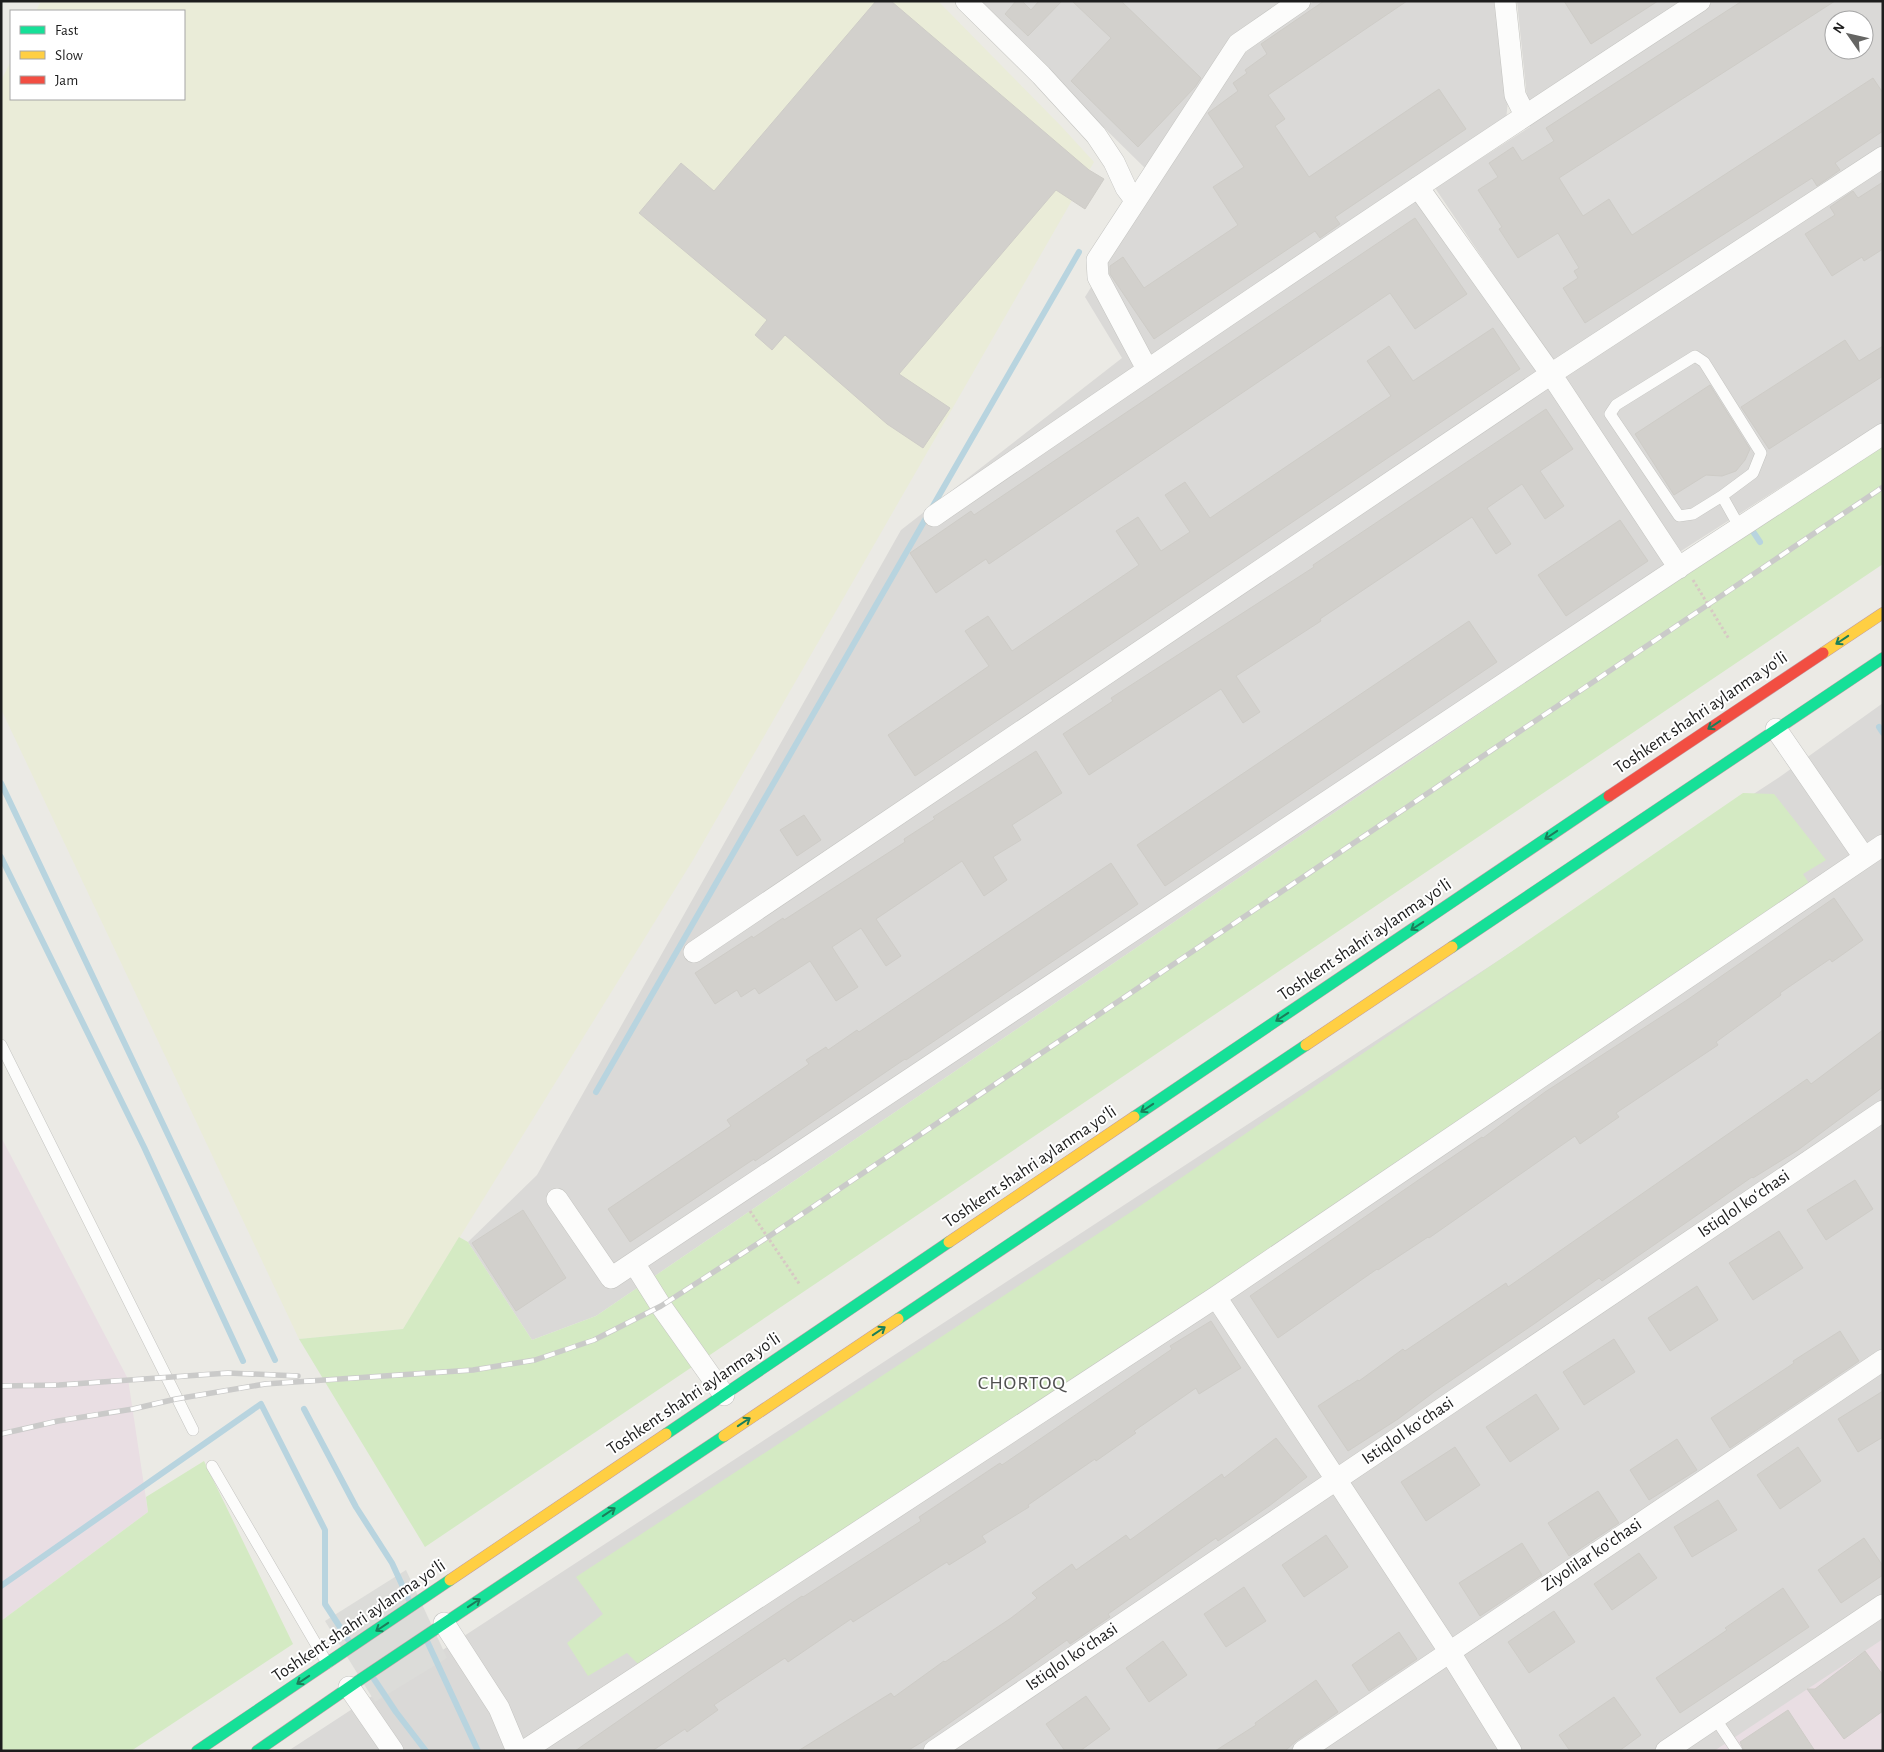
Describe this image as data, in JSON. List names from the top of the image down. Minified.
{"streets":{"highway":["Toshkent shahri aylanma yoʻli"],"street":["Istiqlol koʻchasi","Ziyolilar koʻchasi"]},"districts":["CHORTOQ"],"legend":["Fast","Slow","Jam"],"north":"top left"}
